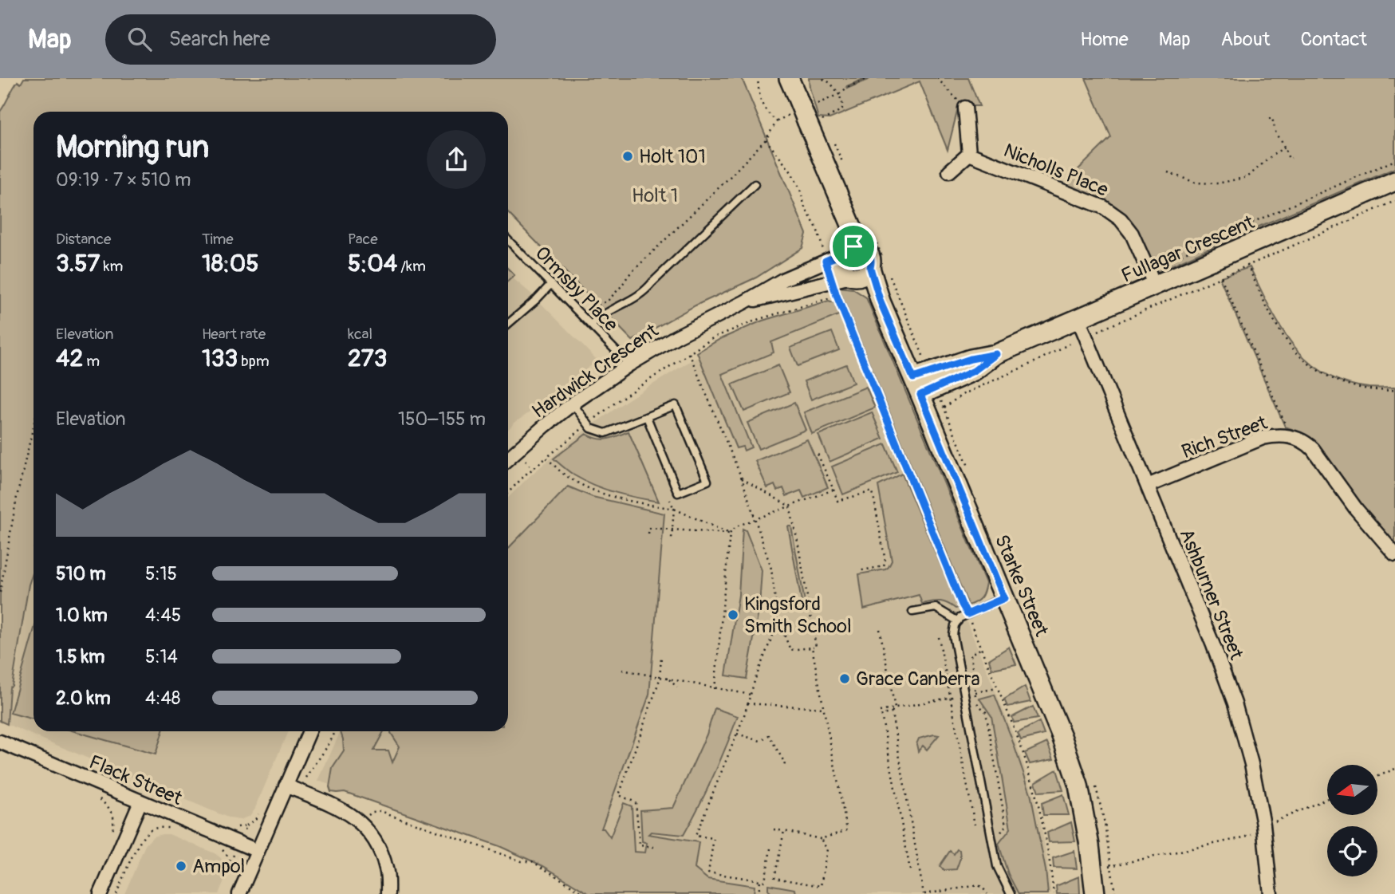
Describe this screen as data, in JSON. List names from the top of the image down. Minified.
{"streets":{"street":["Nicholls Place","Fullagar Crescent","Hardwick Crescent","Rich Street","Starke Street","Ashburner Street","Flack Street"],"lane":["Ormsby Place"]},"crossings":[["Nicholls Place","Fullagar Crescent"],["Fullagar Crescent","Starke Street"],["Fullagar Crescent","Ashburner Street"],["Ormsby Place","Hardwick Crescent"],["Hardwick Crescent","Starke Street"],["Rich Street","Ashburner Street"]],"parks":["Holt 1"],"places":["Holt 101","Kingsford Smith School","Grace Canberra","Ampol"],"north":"left","page":{"header":"Map","search":"Search here","nav":["Home","Map","About","Contact"],"heading":["Morning run","09:19 · 7 × 510 m"],"stats":[["Distance","3.57 km"],["Time","18:05"],["Pace","5:04 /km"],["Elevation","42 m"],["Heart rate","133 bpm"],["kcal","273"]],"chart":["Elevation","150–155 m"],"list":[{"name":"510 m","note":"5:15"},{"name":"1.0 km","note":"4:45"},{"name":"1.5 km","note":"5:14"},{"name":"2.0 km","note":"4:48"}]}}
